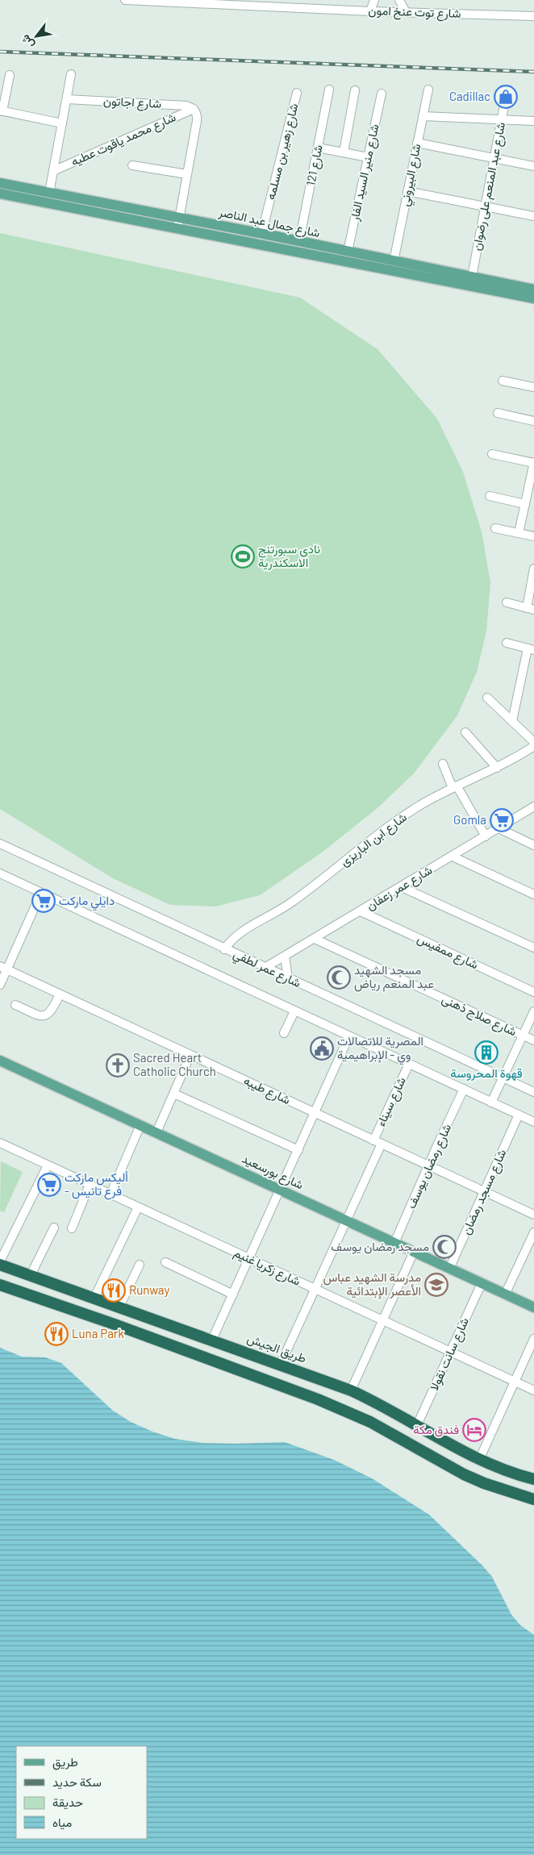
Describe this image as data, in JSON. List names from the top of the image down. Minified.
{"streets":{"highway":["طريق الجيش"],"main road":["شارع جمال عبد الناصر","شارع بورسعيد"],"street":["شارع توت عنخ امون","شارع اجاتون","شارع محمد ياقوت عطيه","شارع زهير بن مسلمه","شارع 121","شارع منير السيد الفار","شارع البيروني","شارع عبد المنعم على رضوان","شارع ابن الباريزى","شارع عمر زعفان","شارع ممفيس","شارع عمر لطفي","شارع صلاح ذهنى","شارع طيبه","شارع سيناء","شارع رمضان يوسف","شارع مسجد رمضان","شارع زكريا غنيم","شارع سانت نقولا"]},"crossings":[["شارع اجاتون","شارع محمد ياقوت عطيه"],["شارع زهير بن مسلمه","شارع جمال عبد الناصر"],["شارع 121","شارع جمال عبد الناصر"],["شارع منير السيد الفار","شارع جمال عبد الناصر"],["شارع البيروني","شارع جمال عبد الناصر"],["شارع عبد المنعم على رضوان","شارع جمال عبد الناصر"],["شارع ابن الباريزى","شارع عمر لطفي"],["شارع عمر زعفان","شارع ممفيس"],["شارع عمر زعفان","شارع عمر لطفي"],["شارع عمر زعفان","شارع صلاح ذهنى"],["شارع طيبه","شارع سيناء"],["شارع طيبه","شارع رمضان يوسف"],["شارع طيبه","شارع مسجد رمضان"],["شارع رمضان يوسف","شارع بورسعيد"],["شارع بورسعيد","شارع مسجد رمضان"],["شارع بورسعيد","شارع سانت نقولا"],["شارع زكريا غنيم","شارع سانت نقولا"],["طريق الجيش","شارع سانت نقولا"]],"places":{"shop":["Cadillac"],"sports":["نادي سبورتنج الاسكندرية"],"supermarket":["Gomla","دايلي ماركت","أليكس ماركت - فرع تانيس"],"mosque":["مسجد الشهيد عبد المنعم رياض","مسجد رمضان يوسف"],"public building":["المصرية للاتصالات وي - الإبراهيمية"],"building":["قهوة المحروسة"],"church":["Sacred Heart Catholic Church"],"school or university":["مدرسة الشهيد عباس الأعصر الإبتدائية"],"restaurant":["Runway","Luna Park"],"hotel":["فندق مكة"]},"legend":["طريق","سكة حديد","حديقة","مياه"],"north":"bottom left"}
